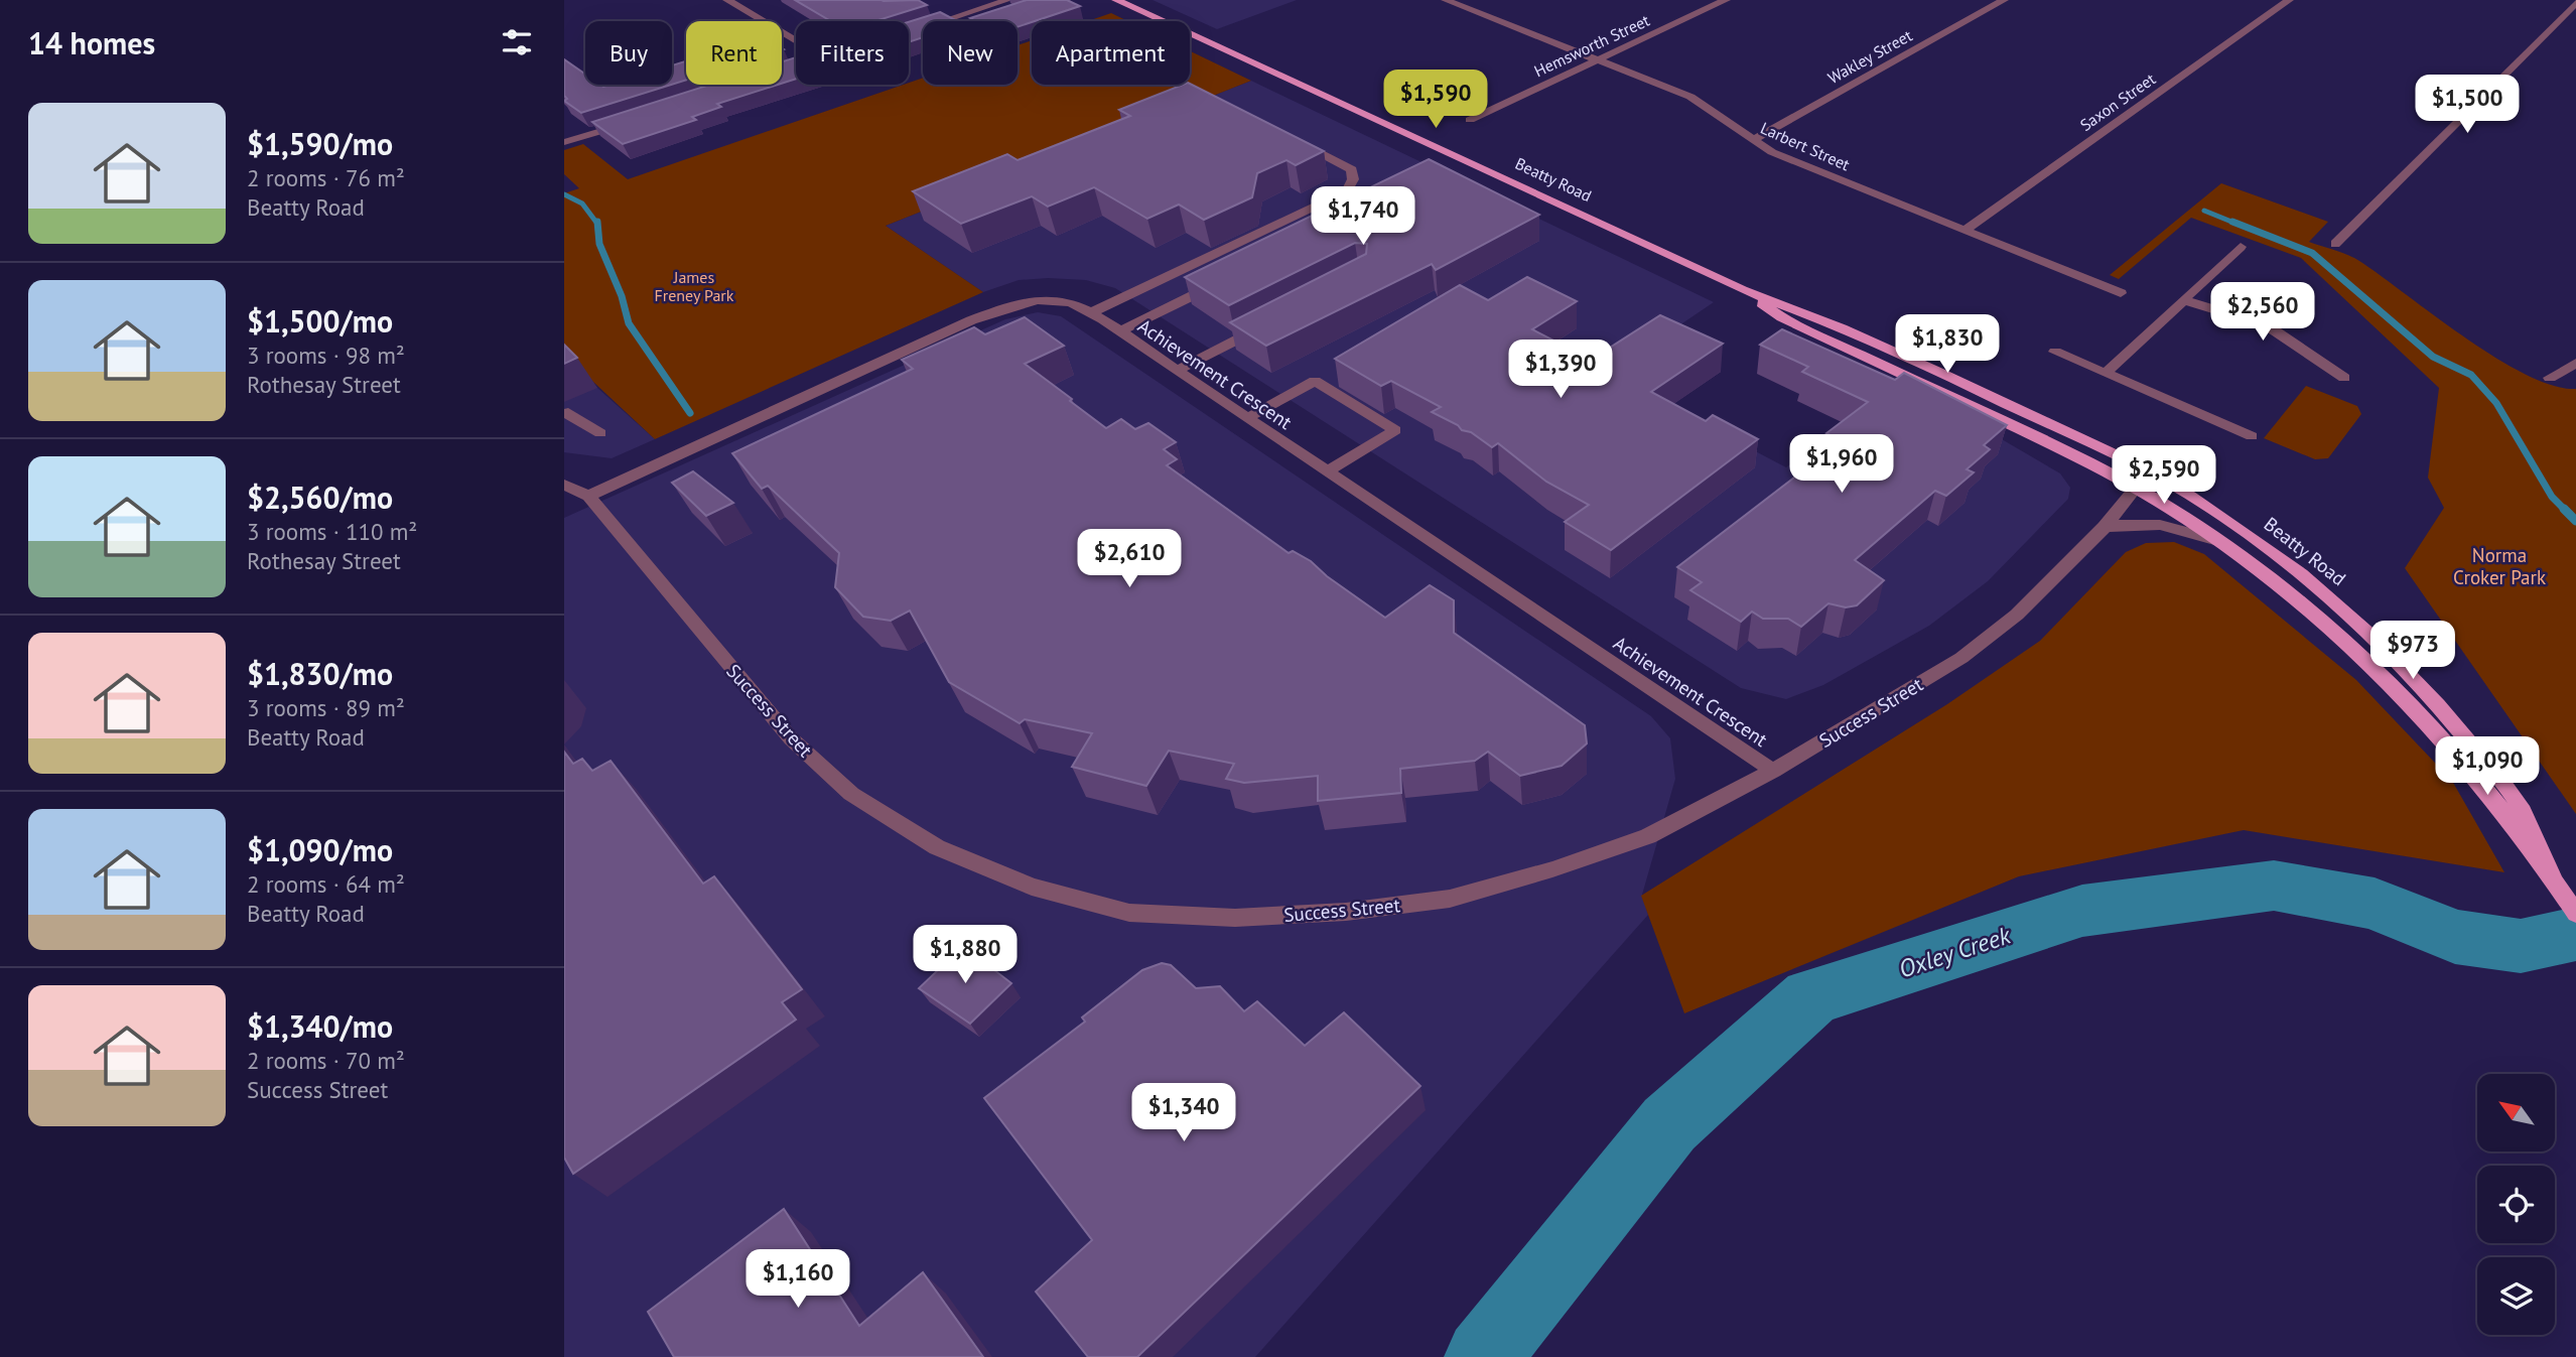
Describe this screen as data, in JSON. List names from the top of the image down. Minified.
{"streets":{"main road":["Beatty Road"],"street":["Hemsworth Street","Wakley Street","Saxon Street","Larbert Street","Achievement Crescent","Success Street"]},"crossings":[["Hemsworth Street","Larbert Street"],["Wakley Street","Larbert Street"],["Saxon Street","Larbert Street"],["Beatty Road","Success Street"],["Achievement Crescent","Success Street"]],"water":["Oxley Creek"],"parks":["James Freney Park","Norma Croker Park"],"north":"top left","page":{"heading":"14 homes","chip":["Buy","Rent","Filters","New","Apartment"],"price":["$1,590","$1,500","$1,740","$2,560","$1,830","$1,390","$1,960","$2,590","$2,610","$973","$1,090","$1,880","$1,340","$1,160"],"list":[{"name":"$1,590/mo","note":"2 rooms · 76 m² · Beatty Road"},{"name":"$1,500/mo","note":"3 rooms · 98 m² · Rothesay Street"},{"name":"$2,560/mo","note":"3 rooms · 110 m² · Rothesay Street"},{"name":"$1,830/mo","note":"3 rooms · 89 m² · Beatty Road"},{"name":"$1,090/mo","note":"2 rooms · 64 m² · Beatty Road"},{"name":"$1,340/mo","note":"2 rooms · 70 m² · Success Street"}]}}
